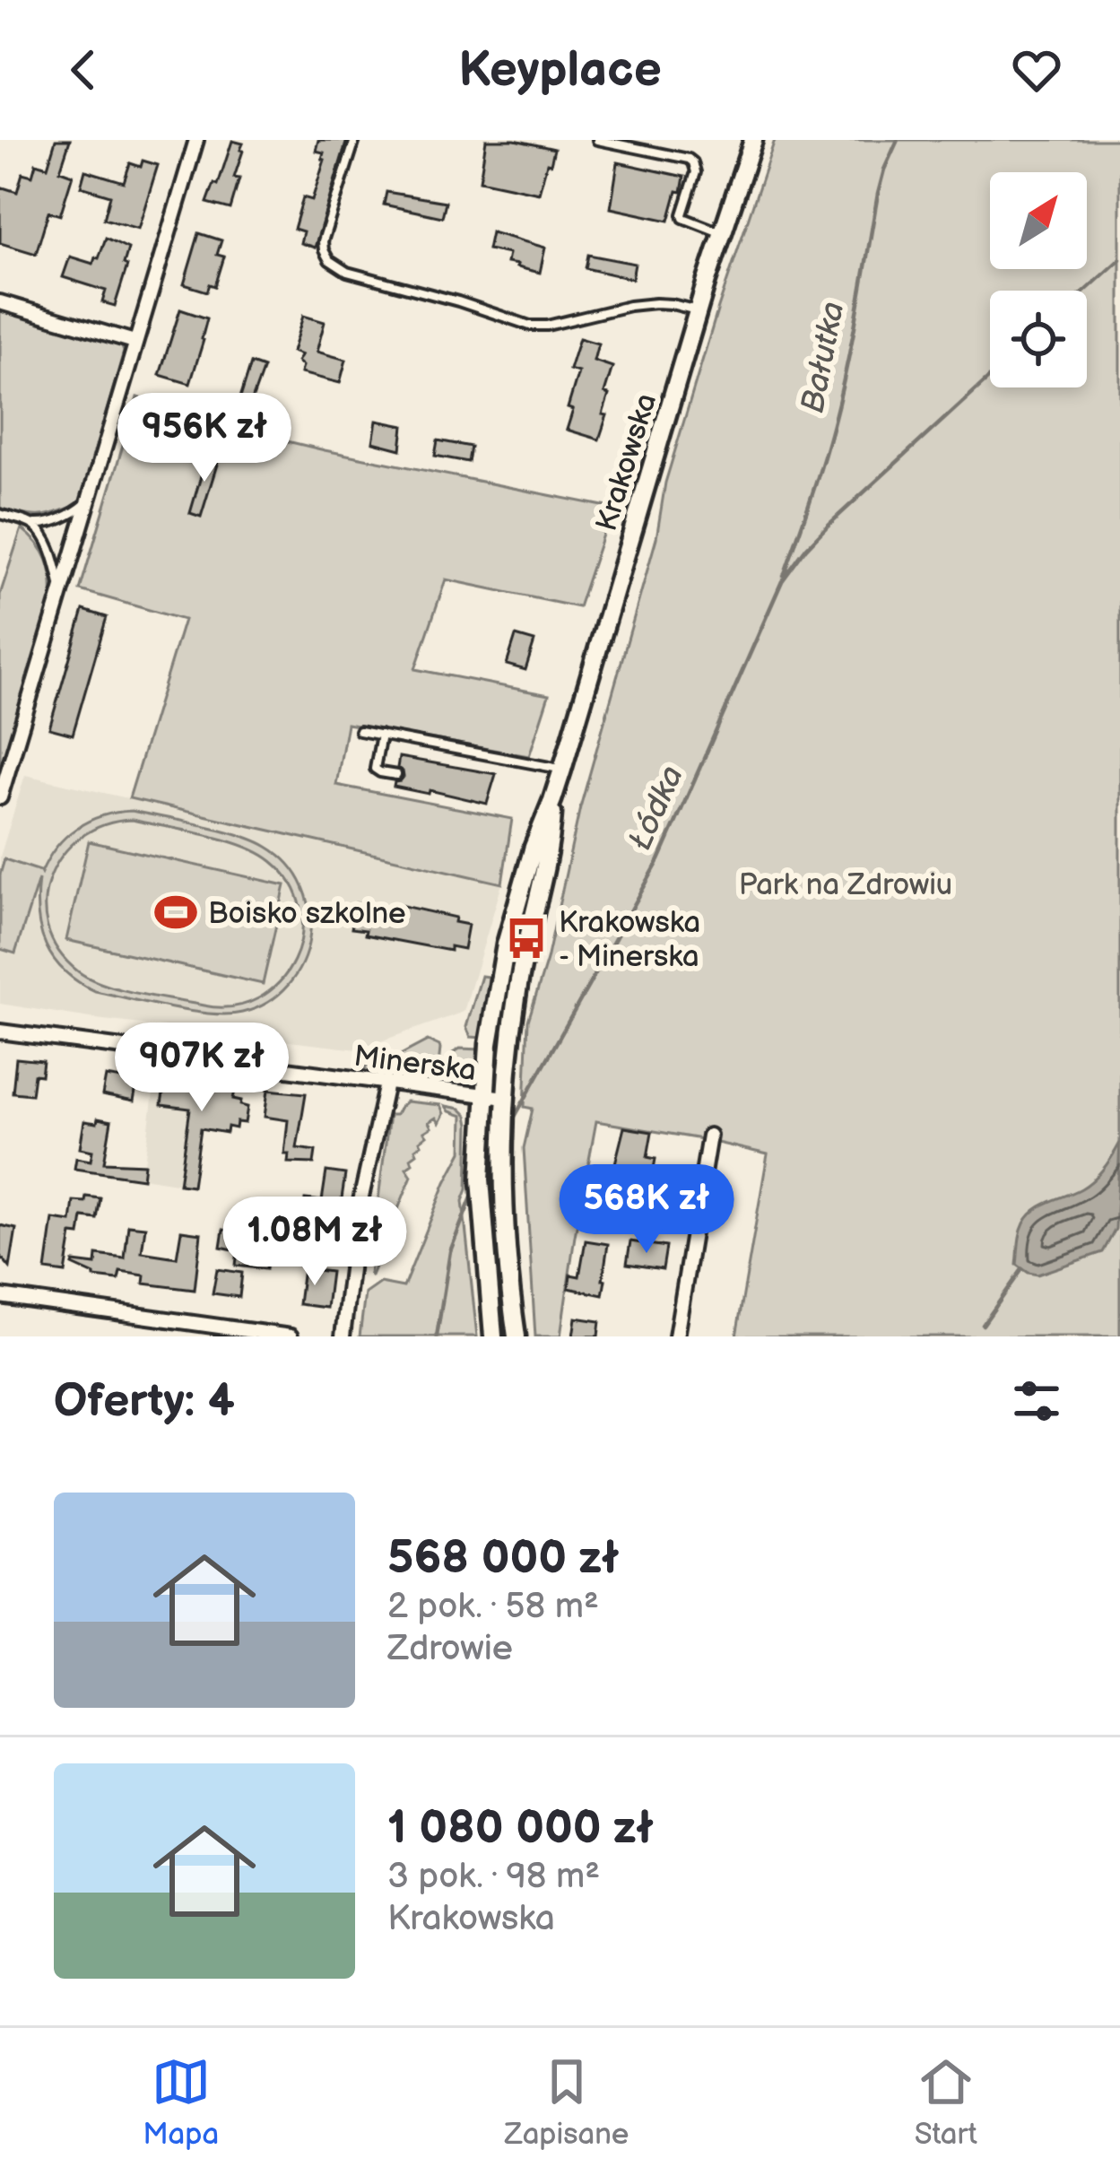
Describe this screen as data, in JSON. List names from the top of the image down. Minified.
{"streets":{"main road":["Krakowska"],"street":["Minerska"]},"crossings":[["Krakowska","Minerska"]],"water":["Bałutka","Łódka"],"parks":["Park na Zdrowiu"],"places":{"sports":["Boisko szkolne"],"bus stop":["Krakowska - Minerska"]},"north":"top right","page":{"header":"Keyplace","price":["956K zł","907K zł","568K zł","1.08M zł"],"heading":"Oferty: 4","list":[{"name":"568 000 zł","note":"2 pok. · 58 m² · Zdrowie"},{"name":"1 080 000 zł","note":"3 pok. · 98 m² · Krakowska"}],"tabs":["Mapa","Zapisane","Start"]}}
